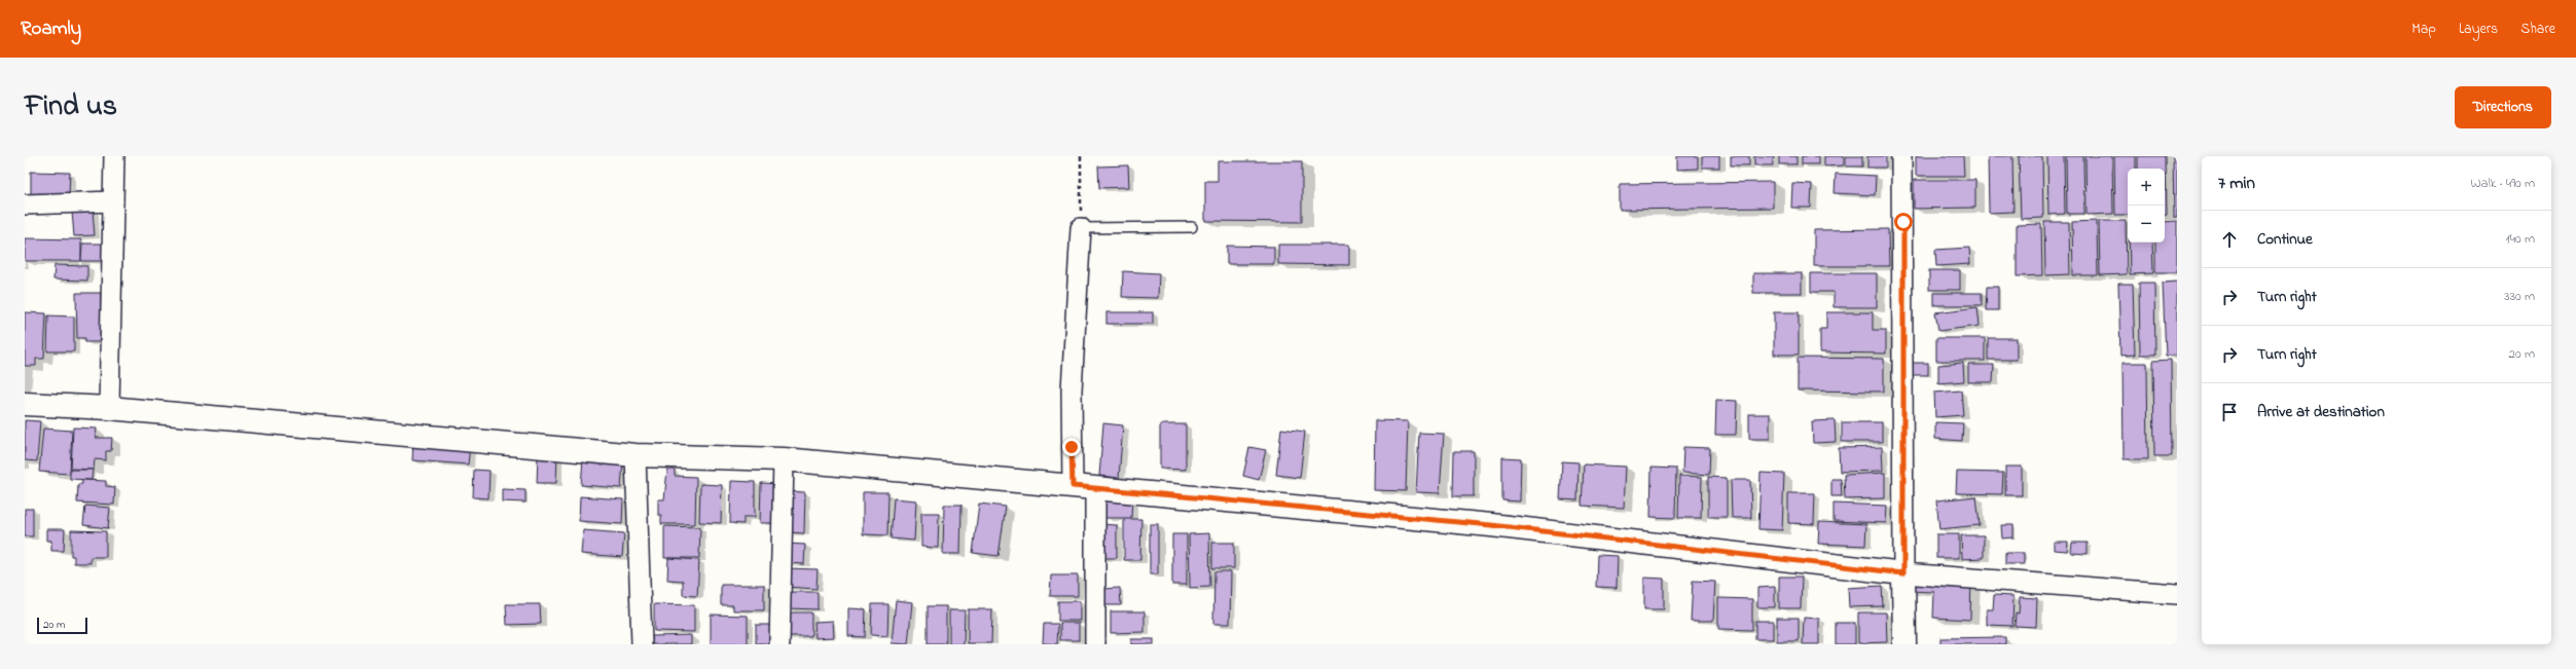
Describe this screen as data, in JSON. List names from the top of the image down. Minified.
{"scale_bar":"20 m","page":{"header":"Roamly","nav":["Map","Layers","Share"],"title":"Find us","buttons":"Directions","heading":["7 min","Walk · 490 m"],"map_buttons":["+","−"],"list":[["Continue","140 m"],["Turn right","330 m"],["Turn right","20 m"],"Arrive at destination"],"scale":"20 m"}}
